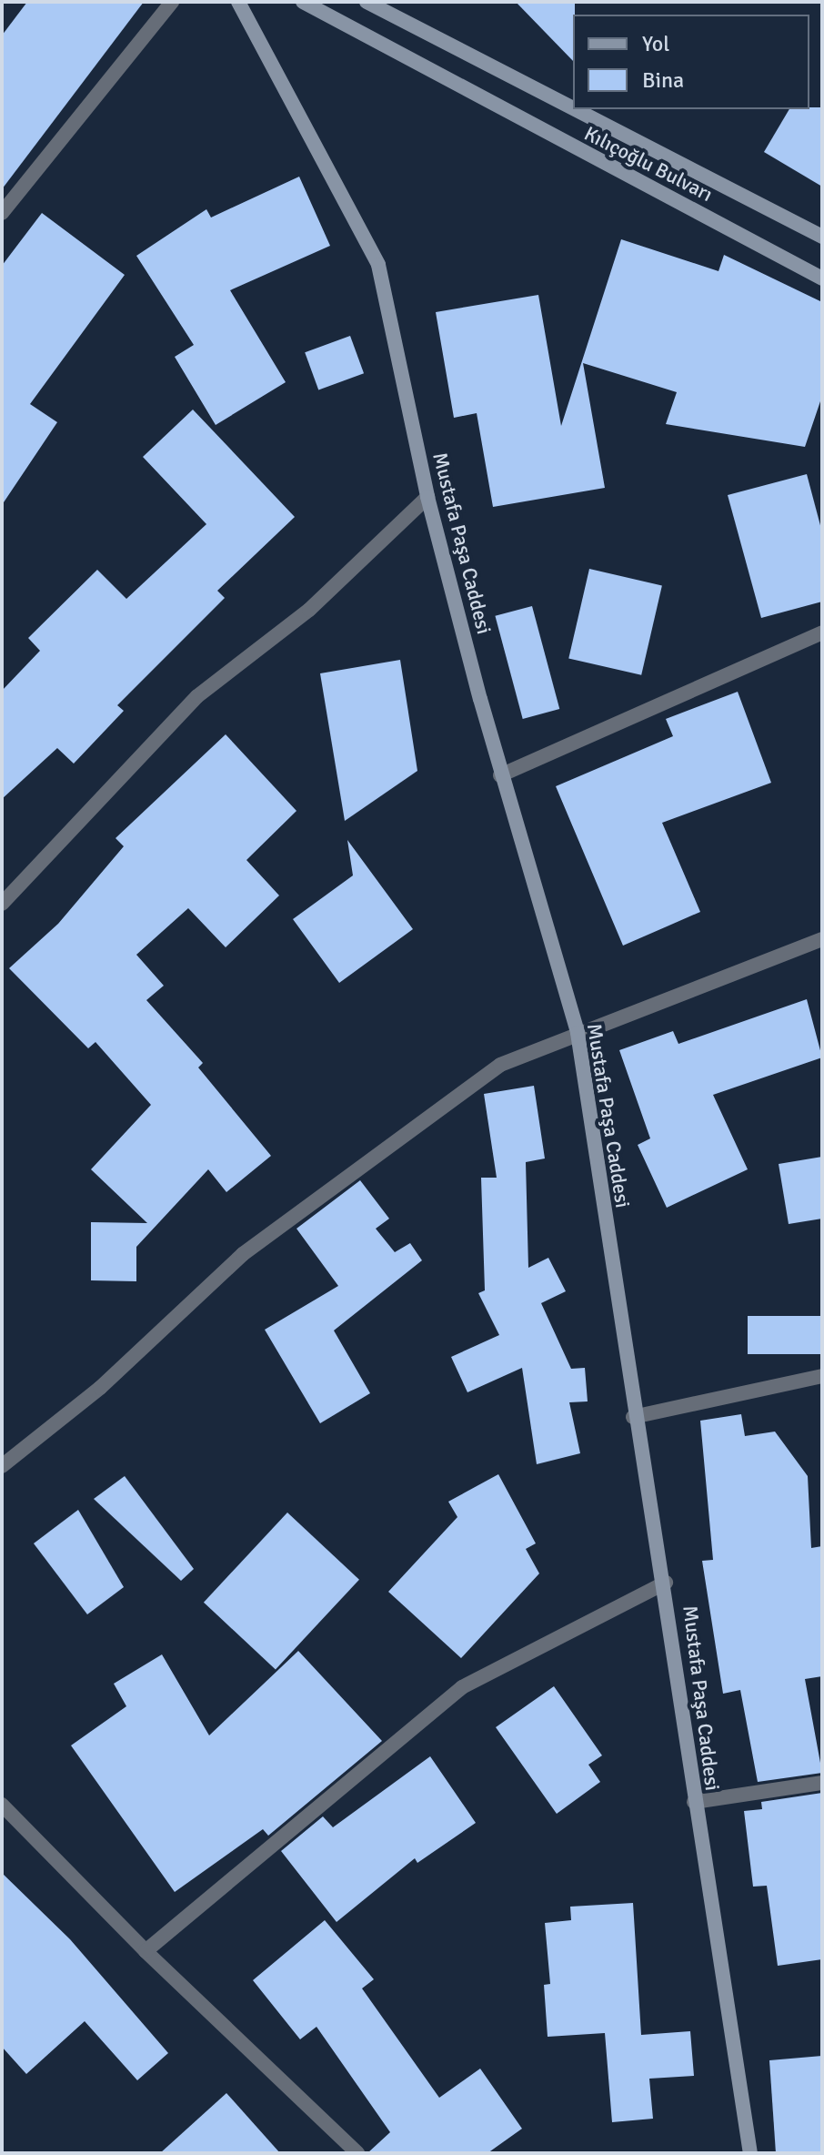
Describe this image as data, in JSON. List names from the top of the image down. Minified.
{"streets":{"street":["Kılıçoğlu Bulvarı","Mustafa Paşa Caddesi"]},"legend":["Yol","Bina"]}
